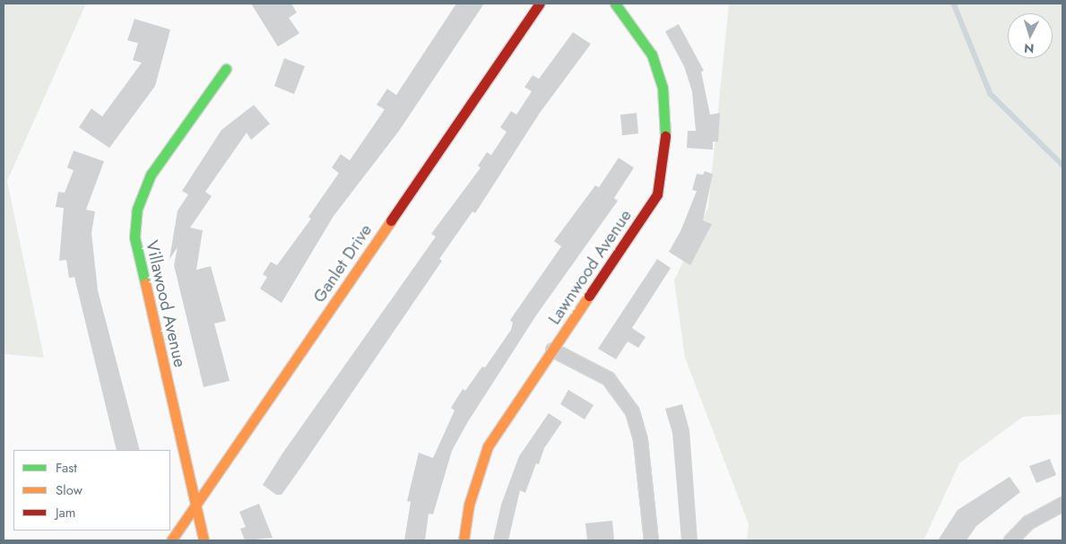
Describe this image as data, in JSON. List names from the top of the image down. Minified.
{"streets":{"street":["Ganlet Drive","Lawnwood Avenue","Villawood Avenue"]},"crossings":[["Ganlet Drive","Villawood Avenue"]],"legend":["Fast","Slow","Jam"],"north":"bottom"}
